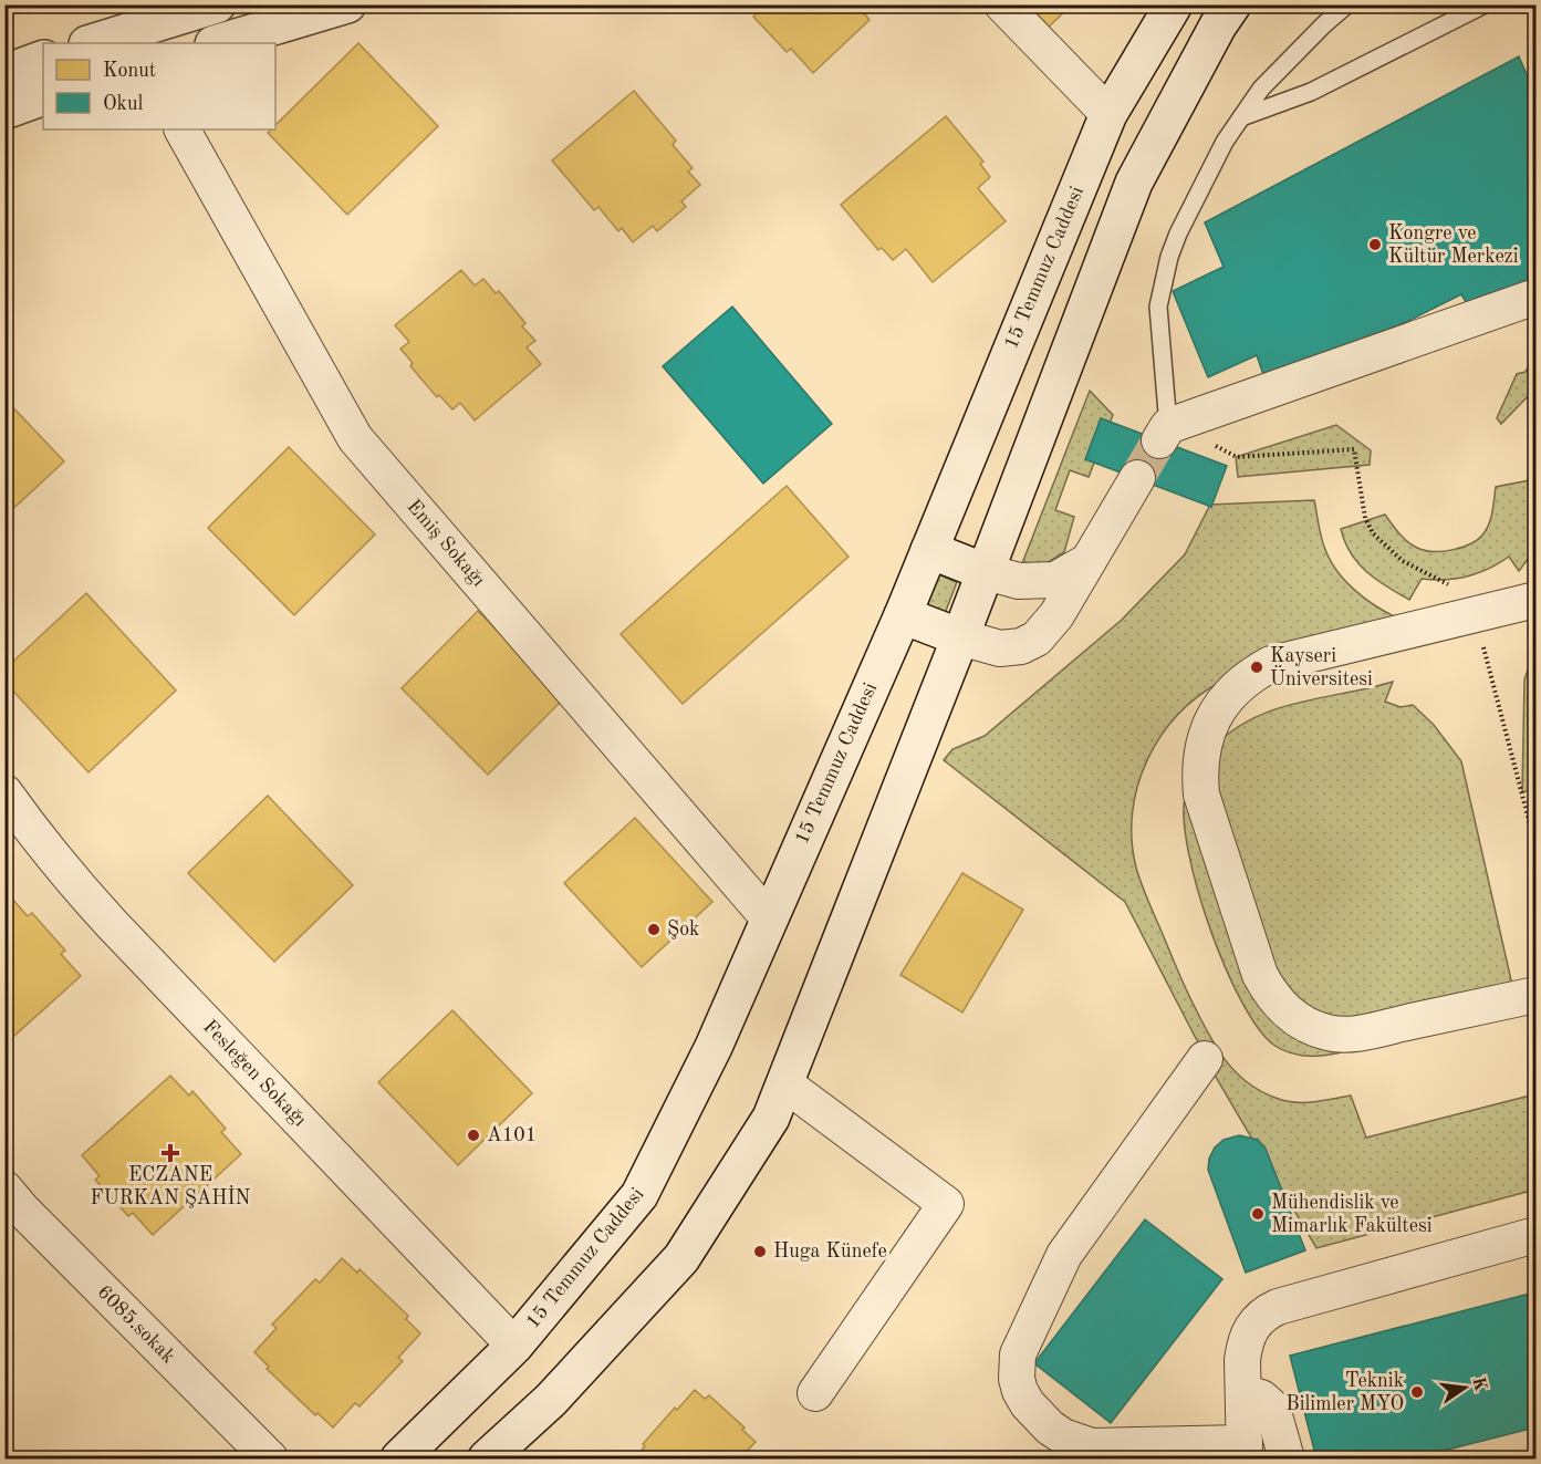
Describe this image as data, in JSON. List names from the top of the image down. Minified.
{"streets":{"main road":["15 Temmuz Caddesi"],"street":["Emiş Sokağı","Fesleğen Sokağı","6085.sokak"]},"crossings":[["15 Temmuz Caddesi","Emiş Sokağı"],["15 Temmuz Caddesi","Fesleğen Sokağı"]],"places":{"other":["Kongre ve Kültür Merkezi","Kayseri Üniversitesi","Şok","A101","Mühendislik ve Mimarlık Fakültesi","Huga Künefe","Teknik Bilimler MYO"],"health":["ECZANE FURKAN ŞAHİN"]},"legend":["Konut","Okul"],"north":"right"}
